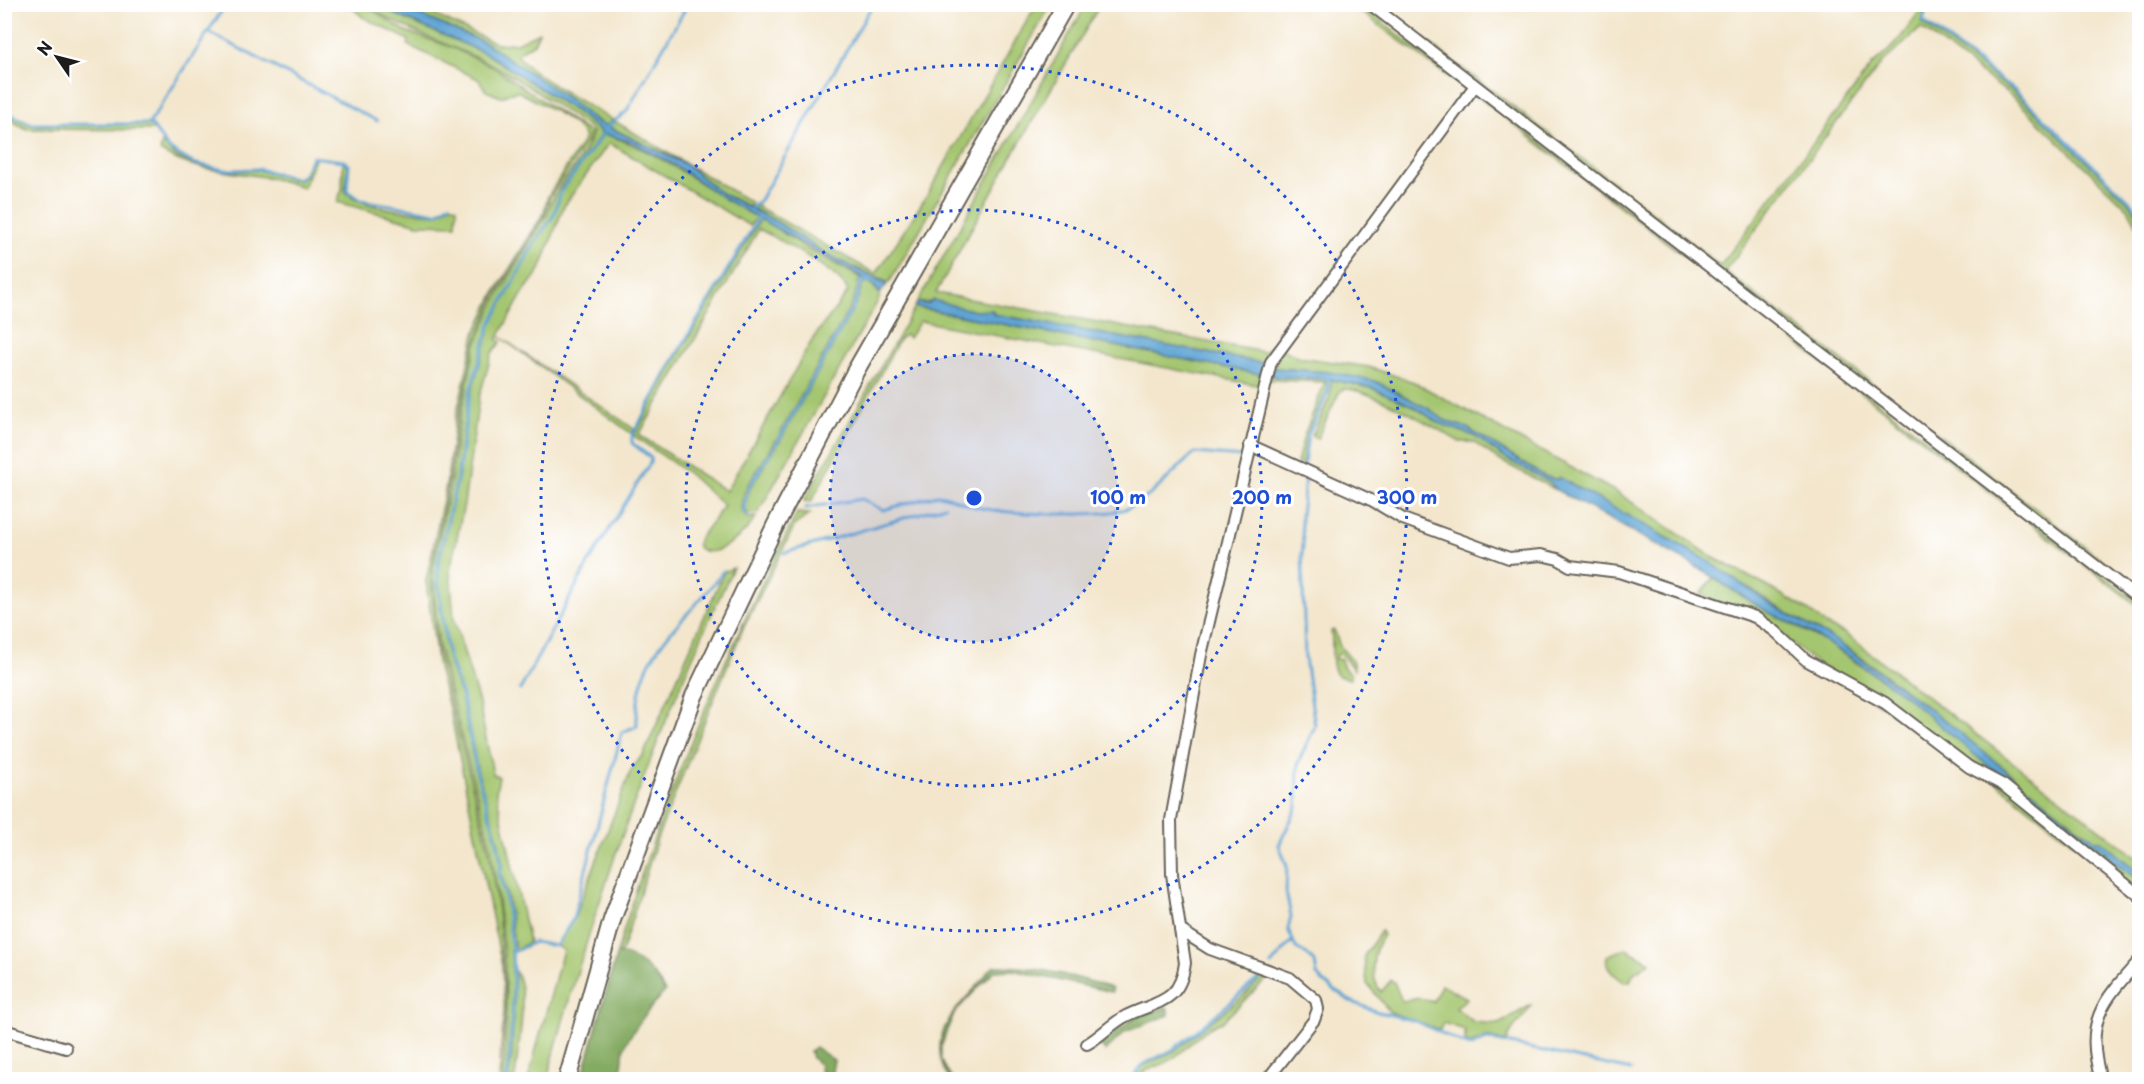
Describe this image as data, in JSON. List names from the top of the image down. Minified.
{"north":"top left","rings":["100 m","200 m","300 m"]}
